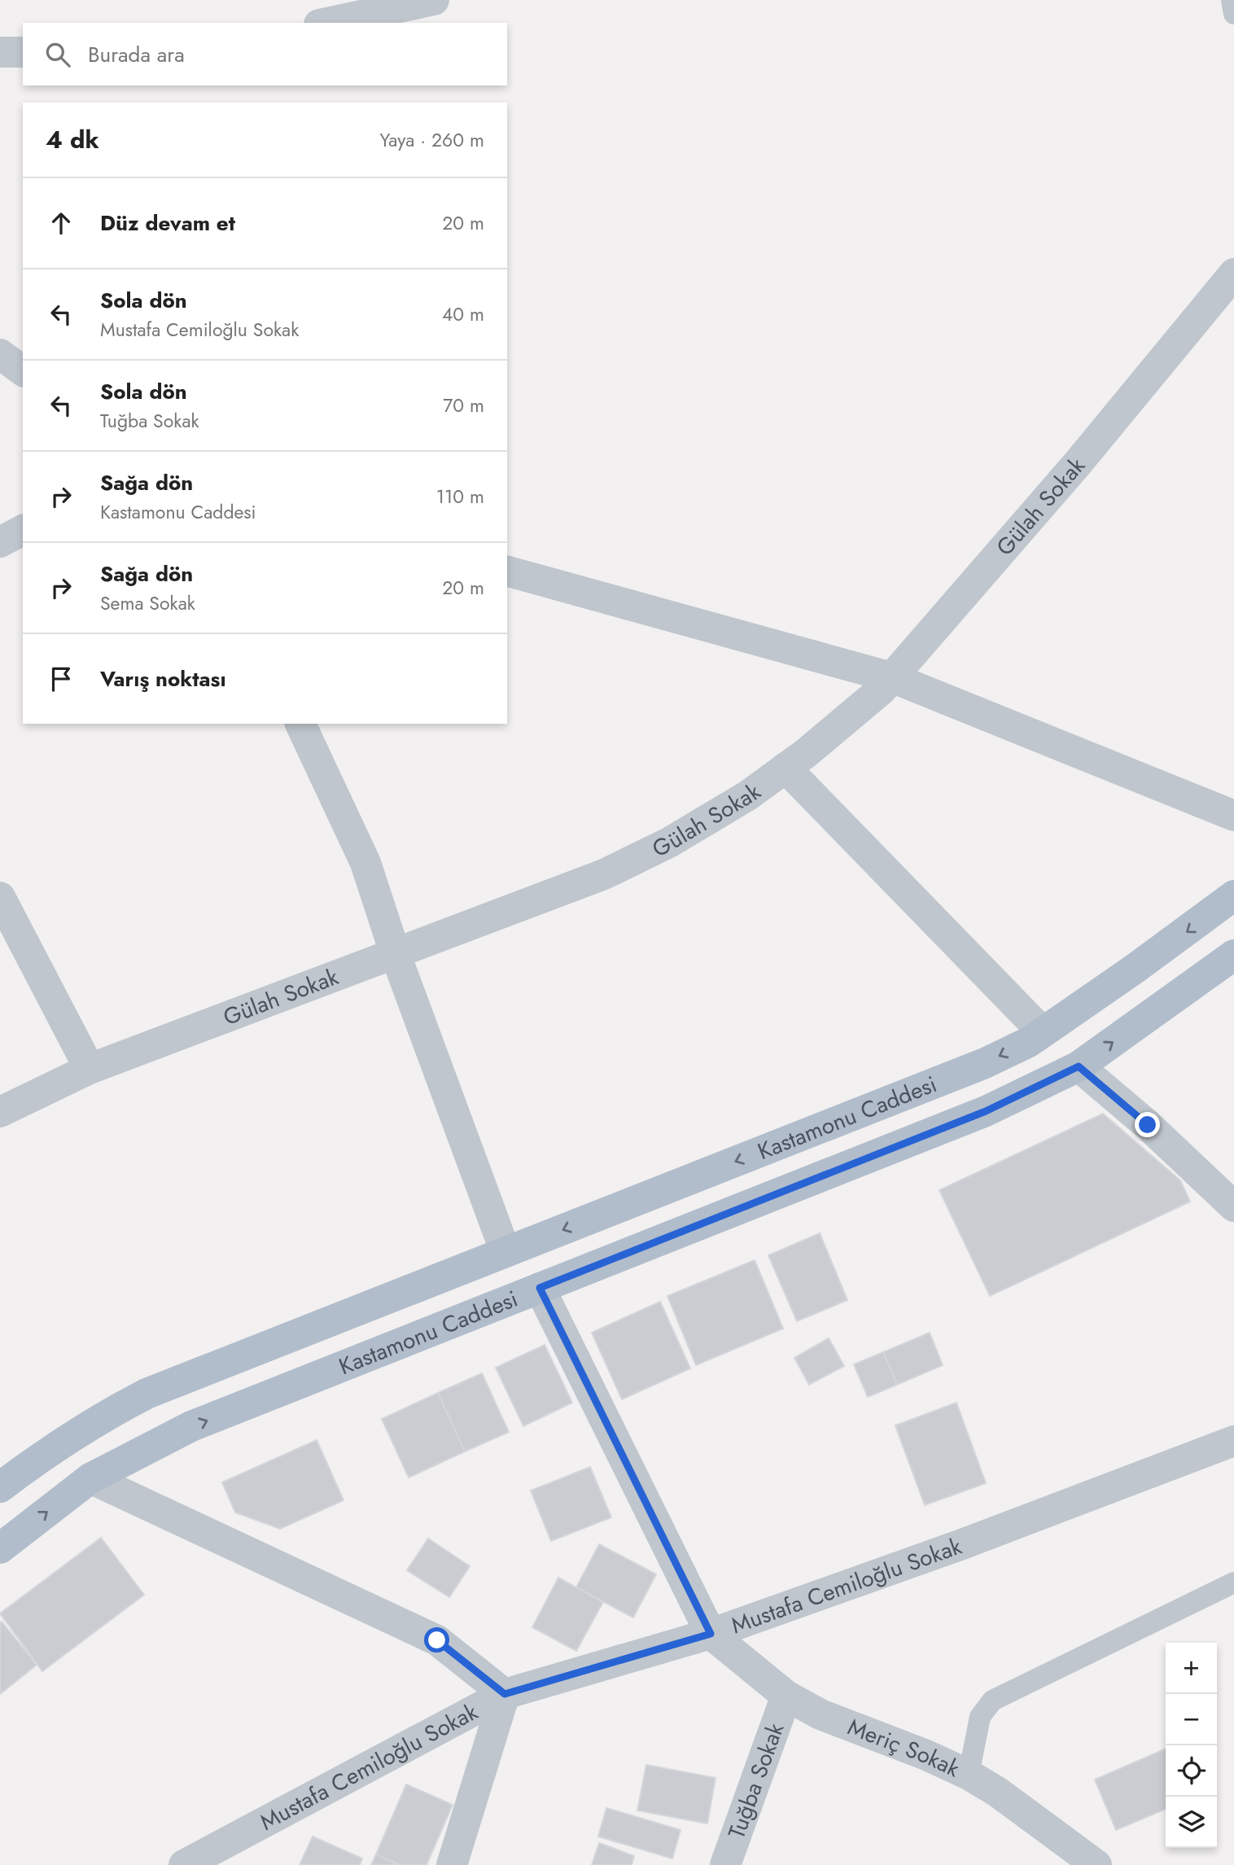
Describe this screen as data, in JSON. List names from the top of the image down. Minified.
{"streets":{"main road":["Kastamonu Caddesi"],"street":["Gülah Sokak","Mustafa Cemiloğlu Sokak","Meriç Sokak","Tuğba Sokak"]},"crossings":[["Mustafa Cemiloğlu Sokak","Meriç Sokak"],["Meriç Sokak","Tuğba Sokak"]],"page":{"search":"Burada ara","heading":["4 dk","Yaya · 260 m"],"list":[["Düz devam et","20 m"],["Sola dön","Mustafa Cemiloğlu Sokak","40 m"],["Sola dön","Tuğba Sokak","70 m"],["Sağa dön","Kastamonu Caddesi","110 m"],["Sağa dön","Sema Sokak","20 m"],"Varış noktası"],"map_buttons":["+","−"]}}
